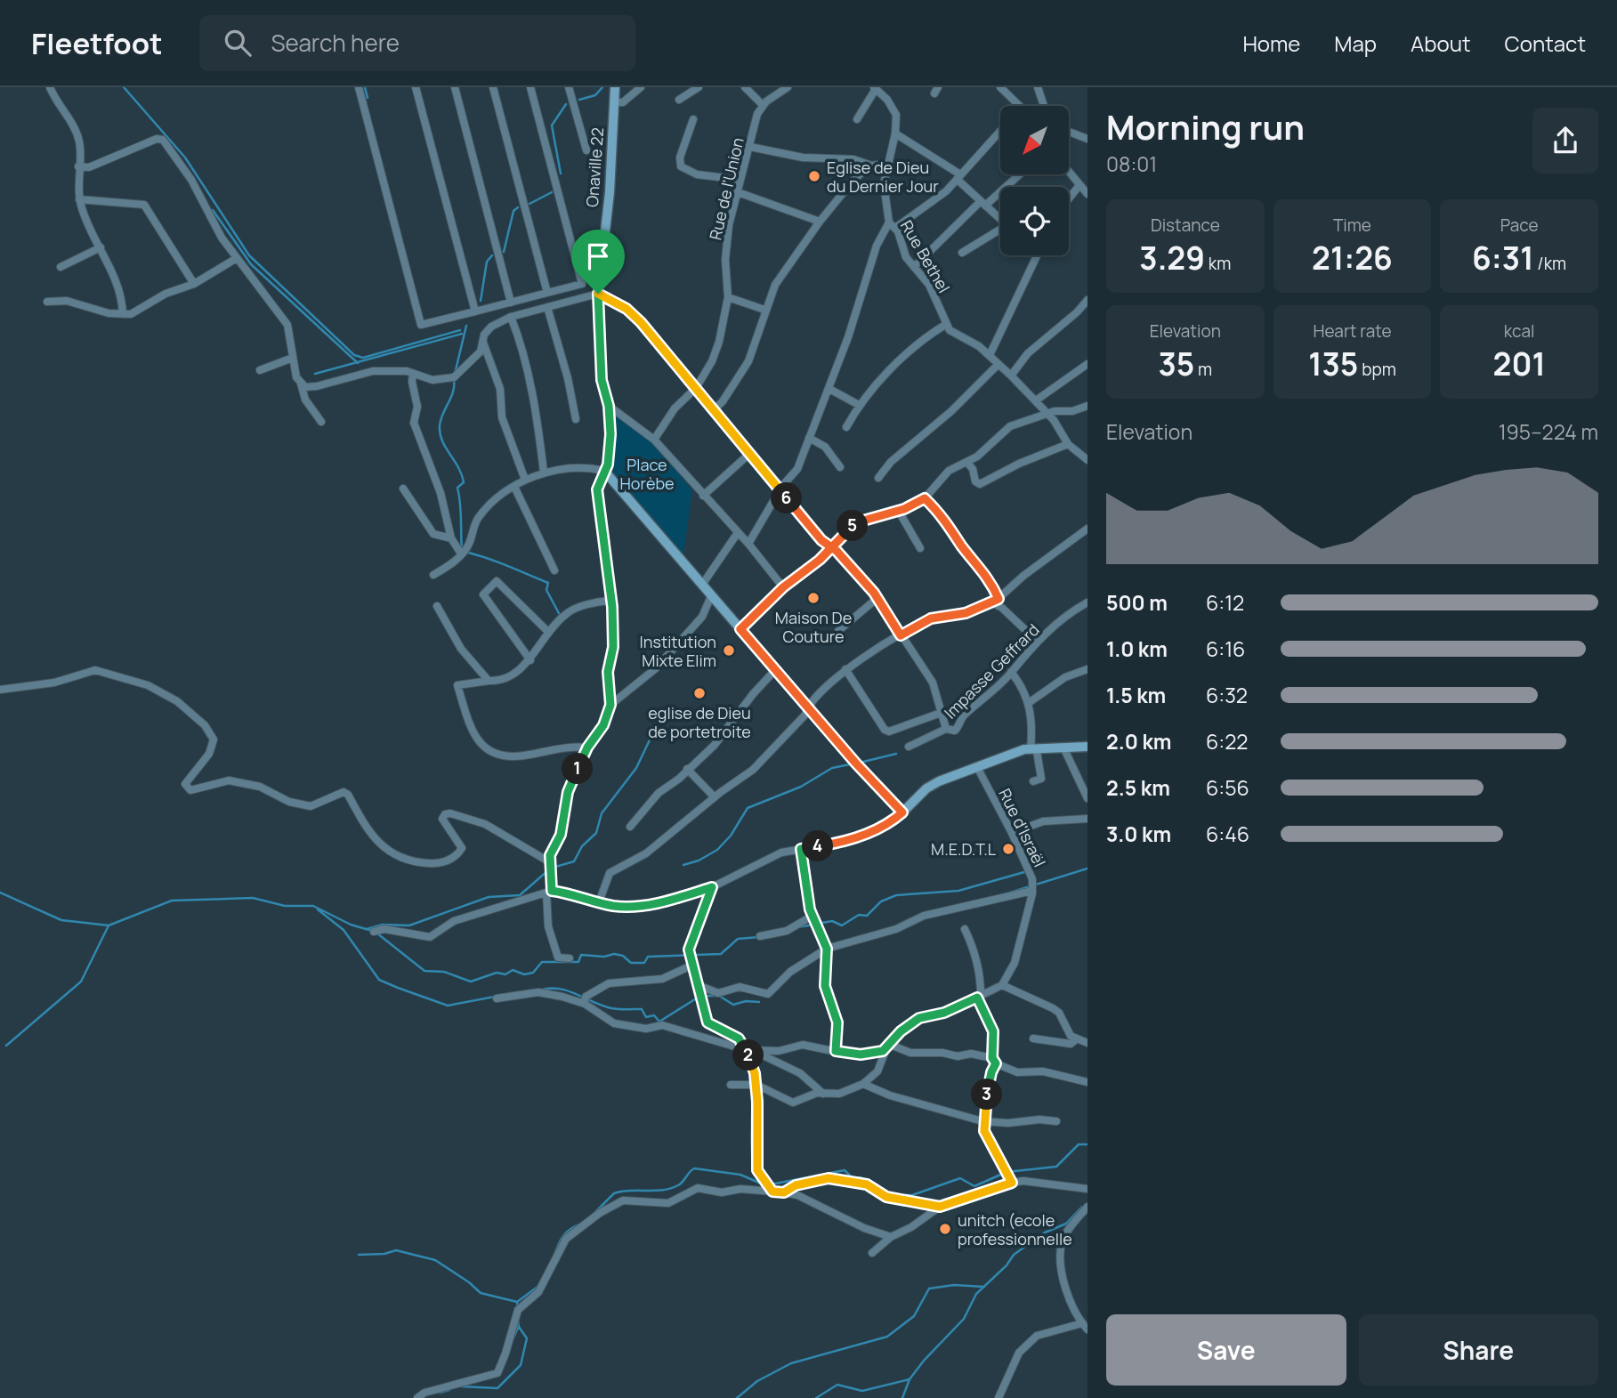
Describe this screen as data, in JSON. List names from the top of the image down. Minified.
{"streets":{"street":["Onaville 22","Rue de l'Union","Rue Bethel","Impasse Geffrard","Rue d'Israël"]},"parks":["Place Horèbe"],"places":["Eglise de Dieu du Dernier Jour","Maison De Couture","Institution Mixte Elim","eglise de Dieu de portetroite","M.E.D.T.L","unitch (ecole professionnelle"],"north":"bottom left","page":{"header":"Fleetfoot","search":"Search here","nav":["Home","Map","About","Contact"],"heading":["Morning run","08:01"],"stats":[["Distance","3.29 km"],["Time","21:26"],["Pace","6:31 /km"],["Elevation","35 m"],["Heart rate","135 bpm"],["kcal","201"]],"chart":["Elevation","195–224 m"],"pins":["6","5","1","4","2","3"],"list":[{"name":"500 m","note":"6:12"},{"name":"1.0 km","note":"6:16"},{"name":"1.5 km","note":"6:32"},{"name":"2.0 km","note":"6:22"},{"name":"2.5 km","note":"6:56"},{"name":"3.0 km","note":"6:46"}],"buttons":["Save","Share"]}}
